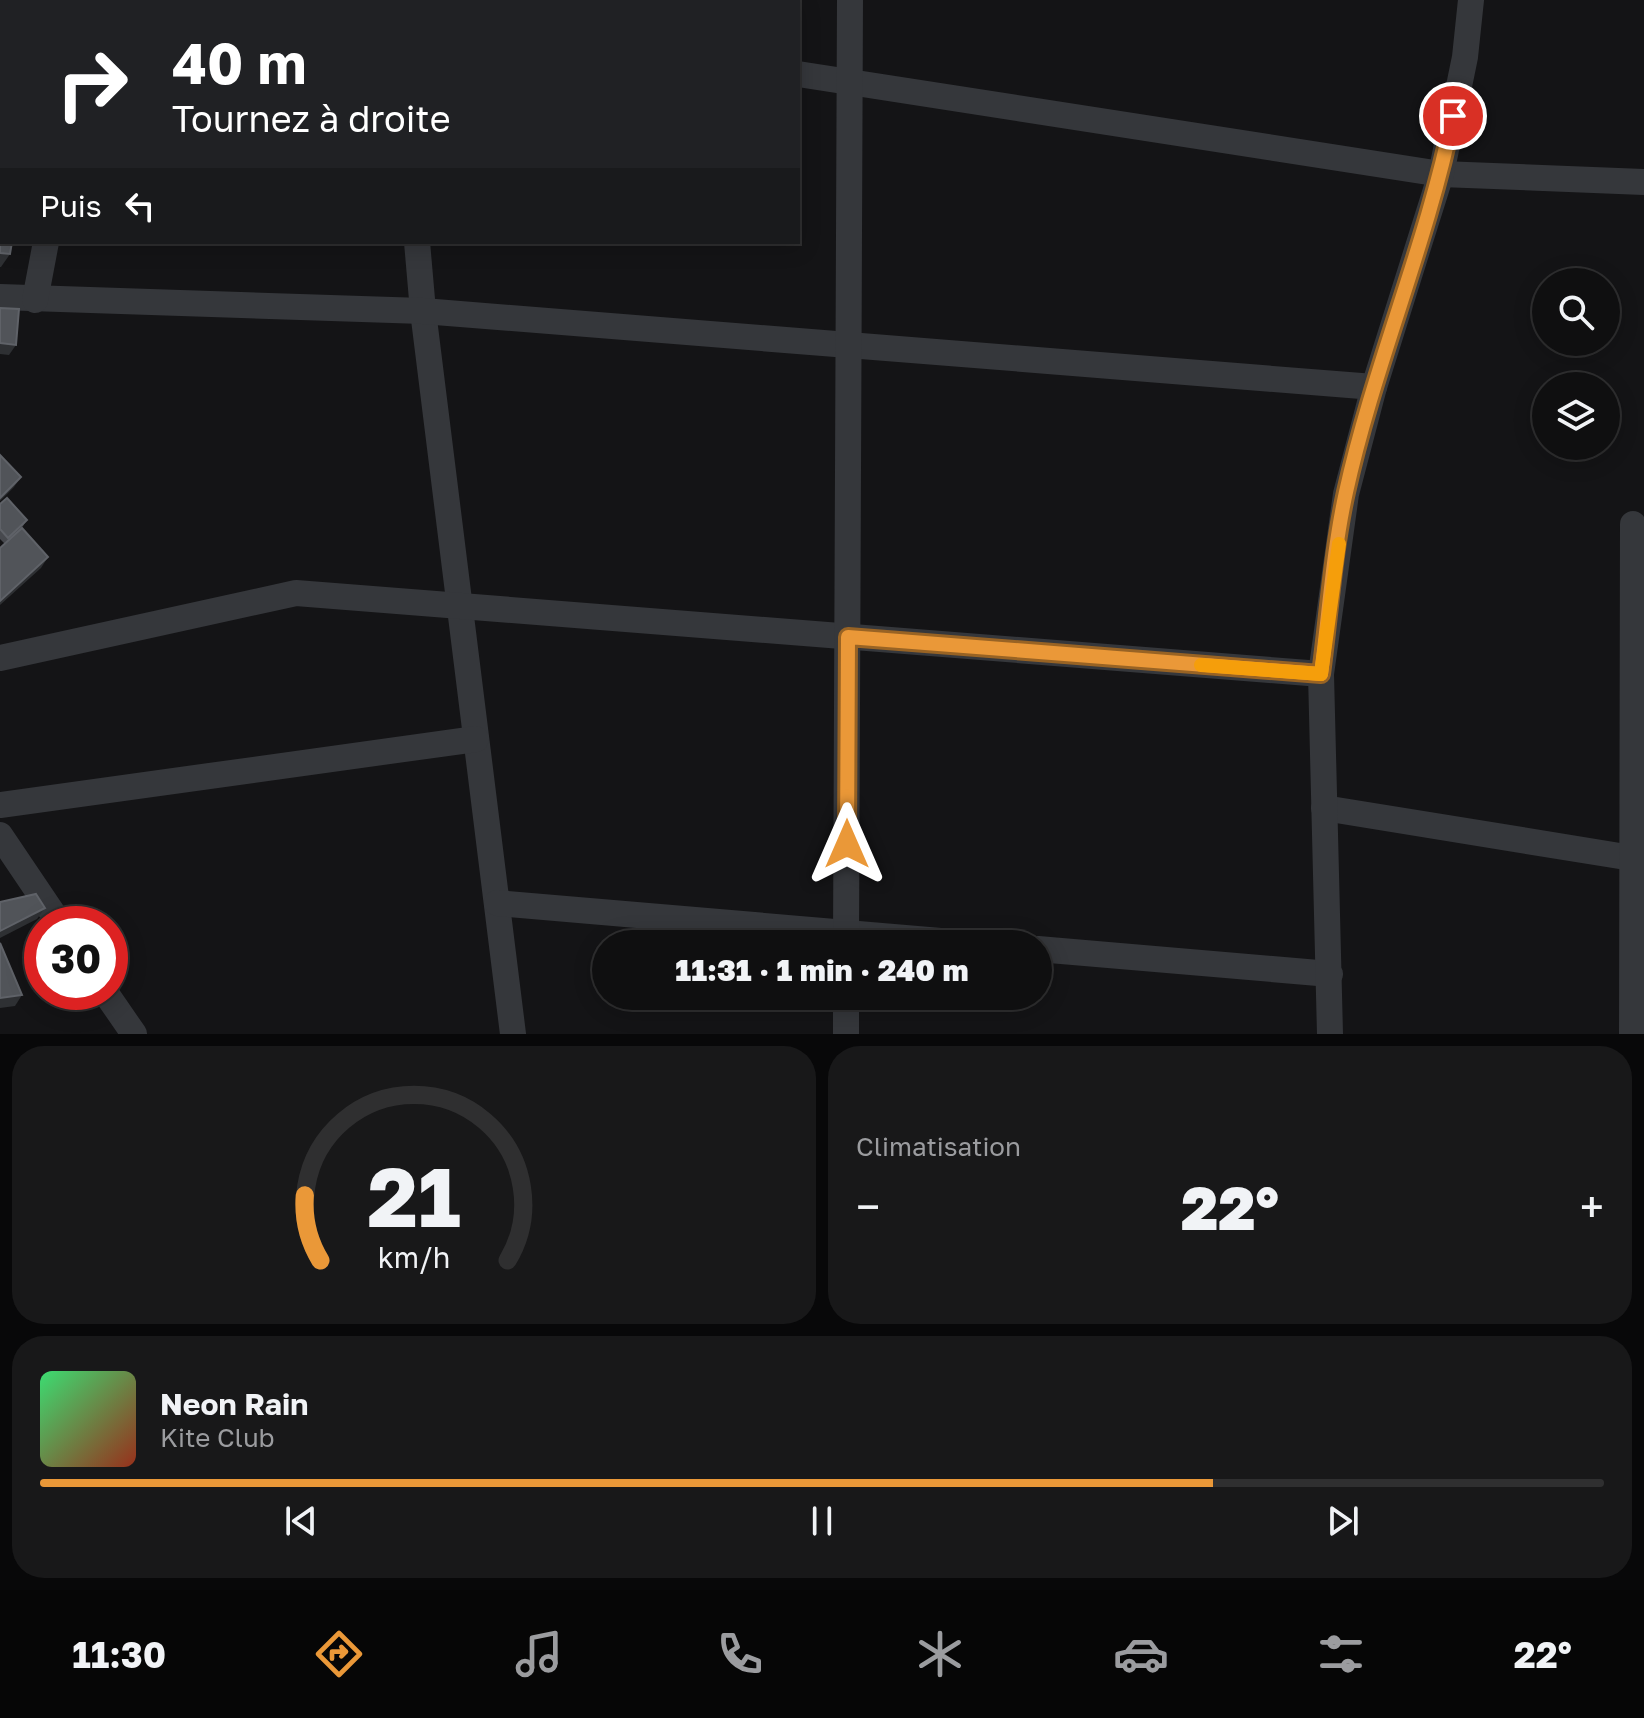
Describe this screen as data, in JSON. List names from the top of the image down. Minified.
{"page":{"turn":["40 m","Tournez à droite"],"then":"Puis","limit":"30","trip":"11:31 · 1 min · 240 m","tile":"Climatisation","heat":["−","22°","+"],"song":["Neon Rain","Kite Club"],"tabs":["11:30","22°"],"gauge":["21","km/h"]}}
